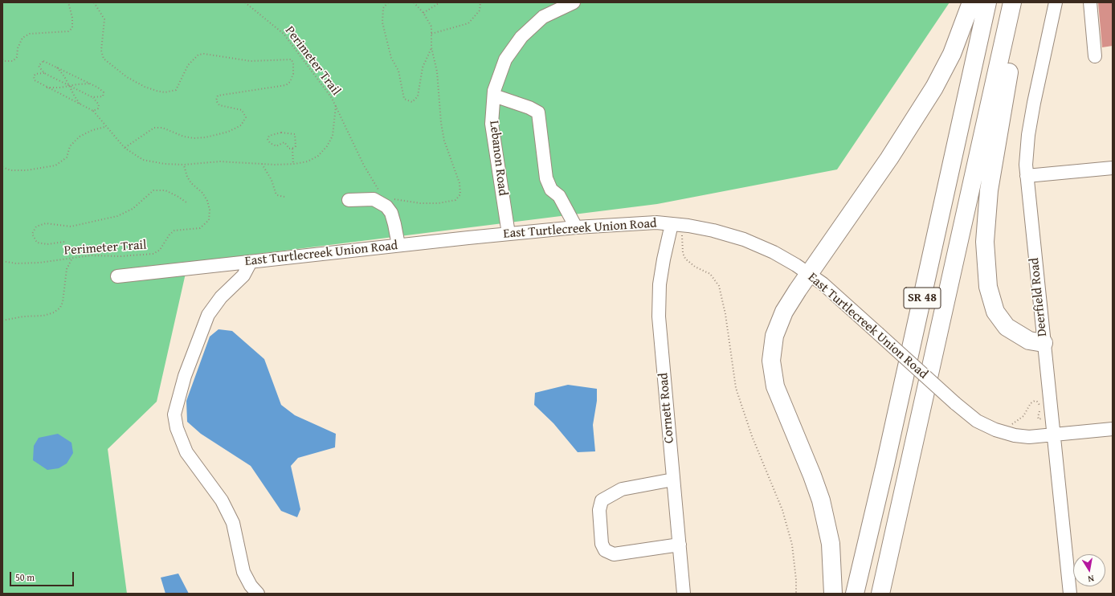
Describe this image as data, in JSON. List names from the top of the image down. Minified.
{"streets":{"highway":["SR 48"],"street":["Lebanon Road","East Turtlecreek Union Road","Deerfield Road","Cornett Road"],"path":["Perimeter Trail"]},"crossings":[["Lebanon Road","East Turtlecreek Union Road"],["East Turtlecreek Union Road","Deerfield Road"],["East Turtlecreek Union Road","Cornett Road"]],"scale_bar":"50 m","north":"bottom"}
